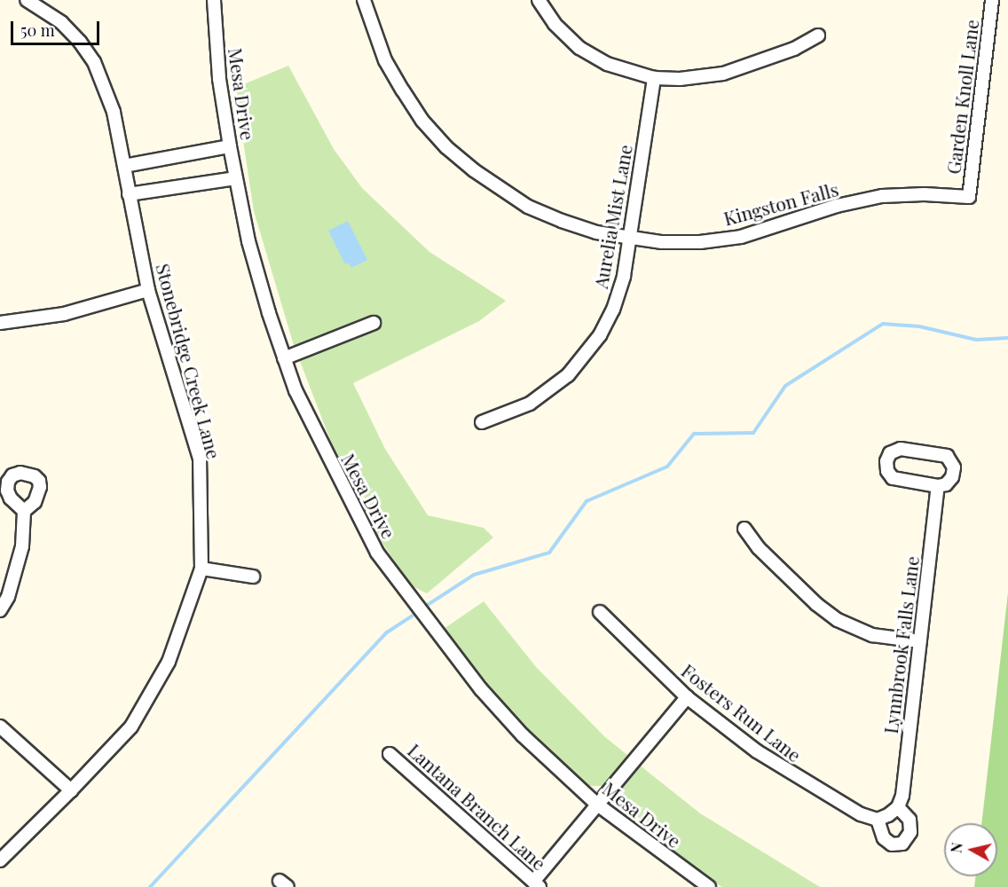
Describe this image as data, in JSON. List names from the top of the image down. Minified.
{"streets":{"street":["Mesa Drive","Garden Knoll Lane","Kingston Falls","Aurelia Mist Lane","Stonebridge Creek Lane","Lynnbrook Falls Lane","Fosters Run Lane","Lantana Branch Lane"]},"crossings":[["Garden Knoll Lane","Kingston Falls"],["Kingston Falls","Aurelia Mist Lane"],["Lynnbrook Falls Lane","Fosters Run Lane"]],"scale_bar":"50 m","north":"left"}
